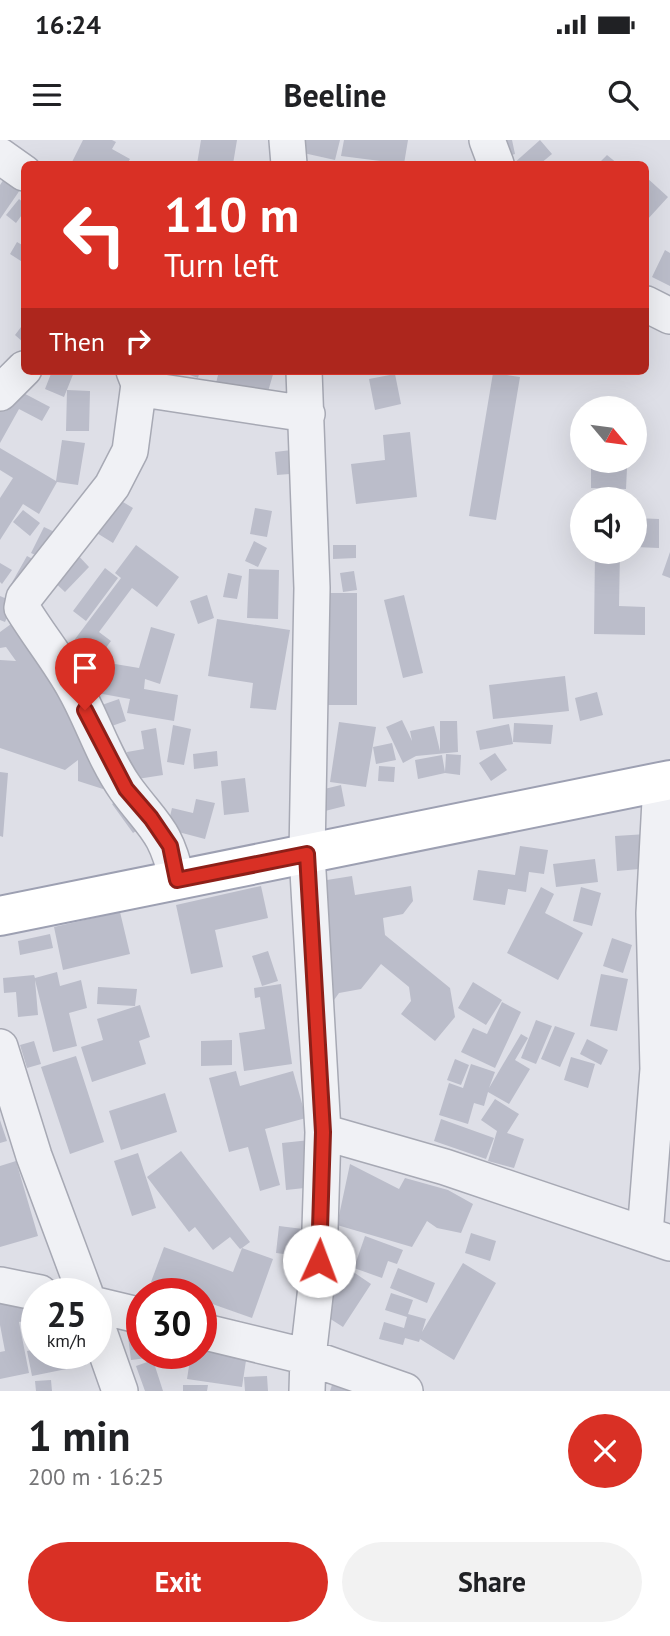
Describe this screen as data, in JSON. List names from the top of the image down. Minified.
{"north":"bottom right","page":{"status":"16:24","header":"Beeline","turn":["110 m","Turn left"],"then":"Then","speed":"25 km/h","limit":"30","heading":["1 min","200 m · 16:25"],"buttons":["Exit","Share"]}}
